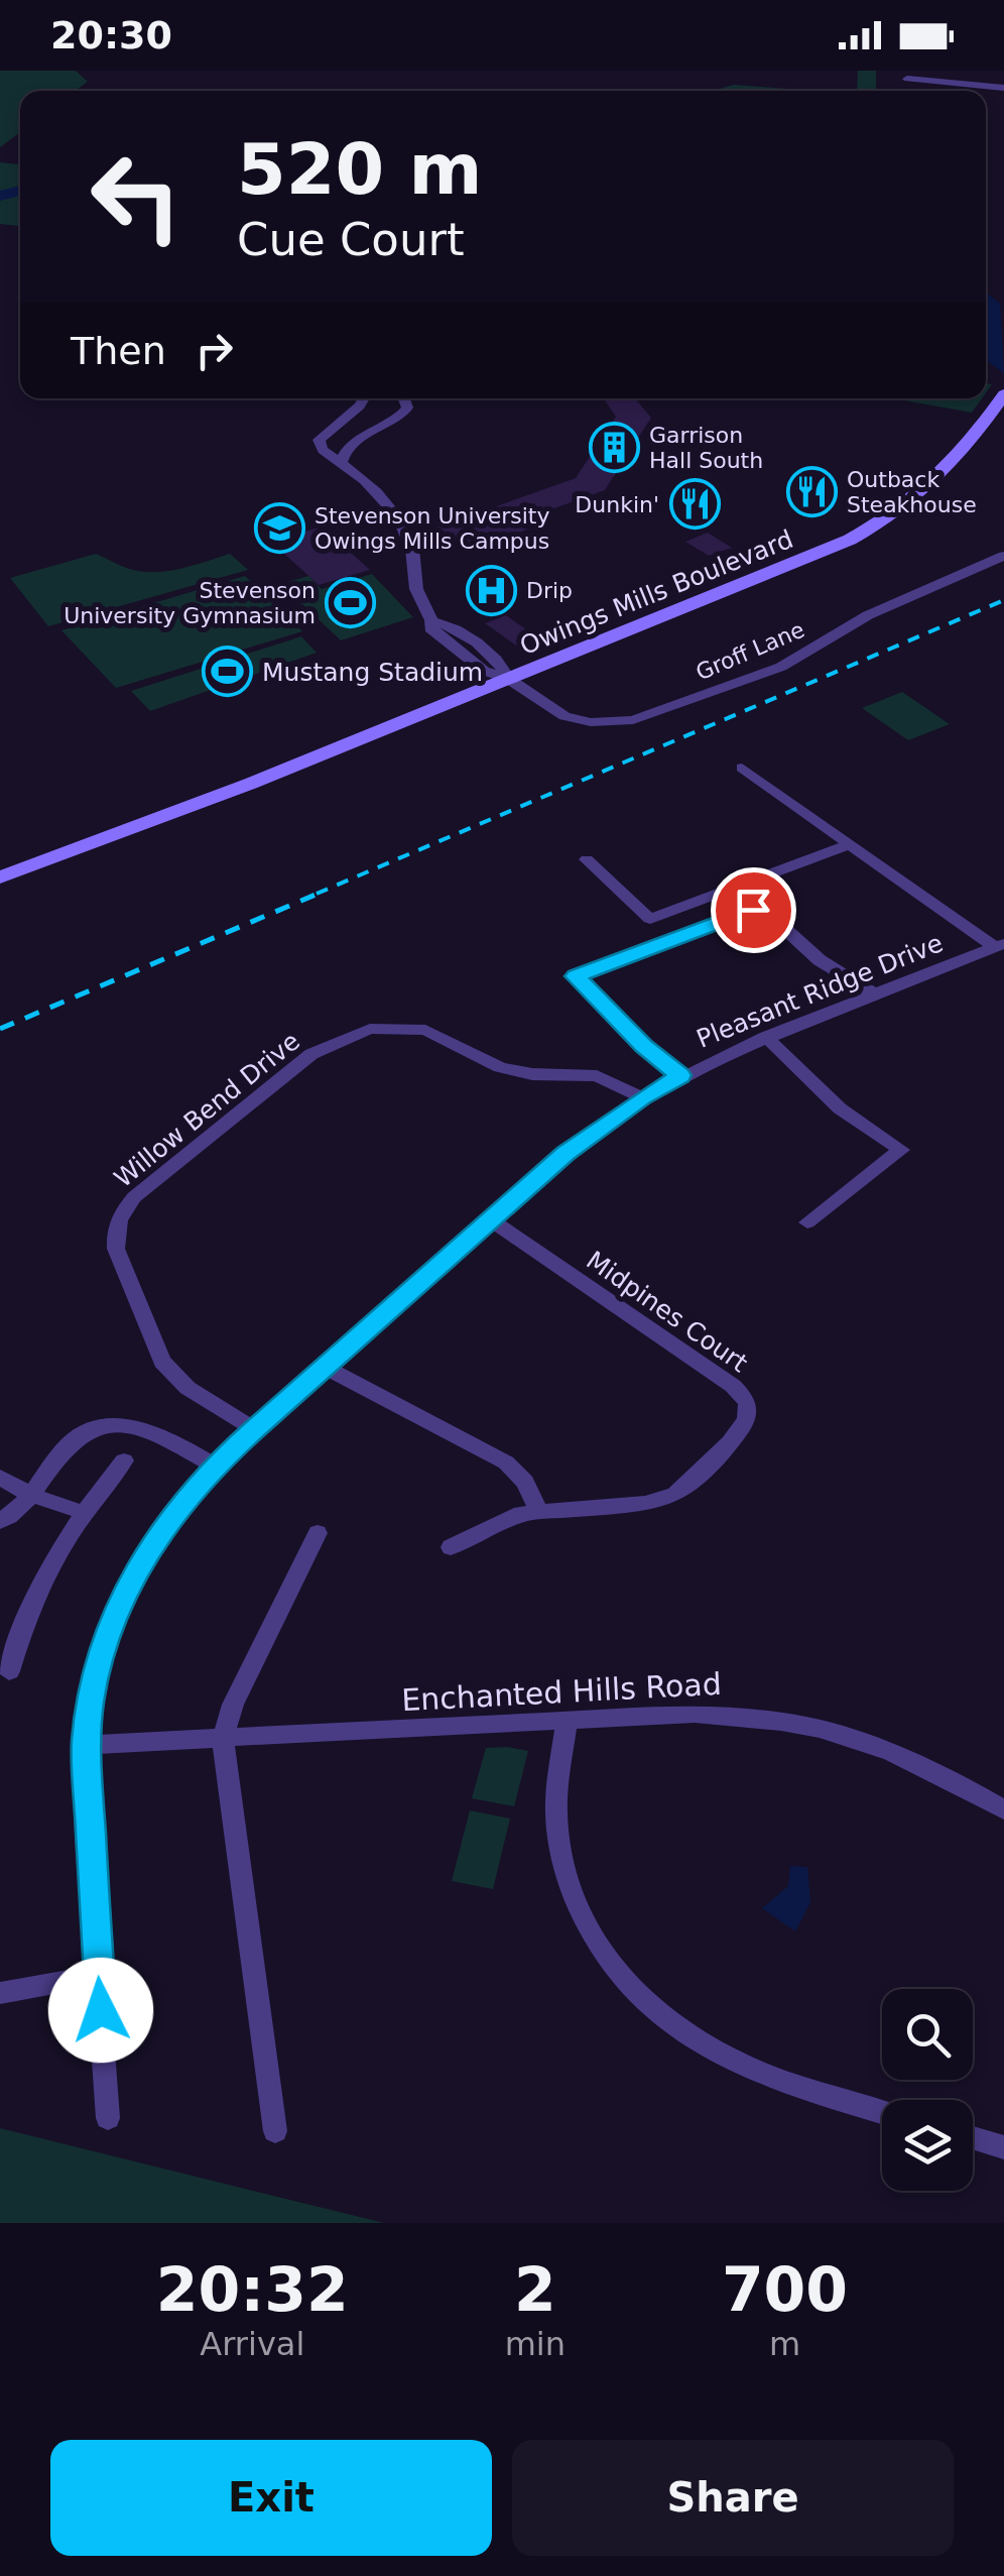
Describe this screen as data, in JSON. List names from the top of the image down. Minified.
{"streets":{"main road":["Owings Mills Boulevard"],"street":["Groff Lane","Pleasant Ridge Drive","Willow Bend Drive","Midpines Court","Enchanted Hills Road"]},"crossings":[["Owings Mills Boulevard","Groff Lane"],["Pleasant Ridge Drive","Willow Bend Drive"],["Pleasant Ridge Drive","Midpines Court"],["Pleasant Ridge Drive","Enchanted Hills Road"]],"places":{"building":["Garrison Hall South"],"restaurant":["Outback Steakhouse","Dunkin'"],"school or university":["Stevenson University Owings Mills Campus"],"hospital":["Drip"],"sports":["Stevenson University Gymnasium","Mustang Stadium"]},"page":{"status":"20:30","turn":["520 m","Cue Court"],"then":"Then","eta":["20:32","Arrival","2","min","700","m"],"buttons":["Exit","Share"]}}
